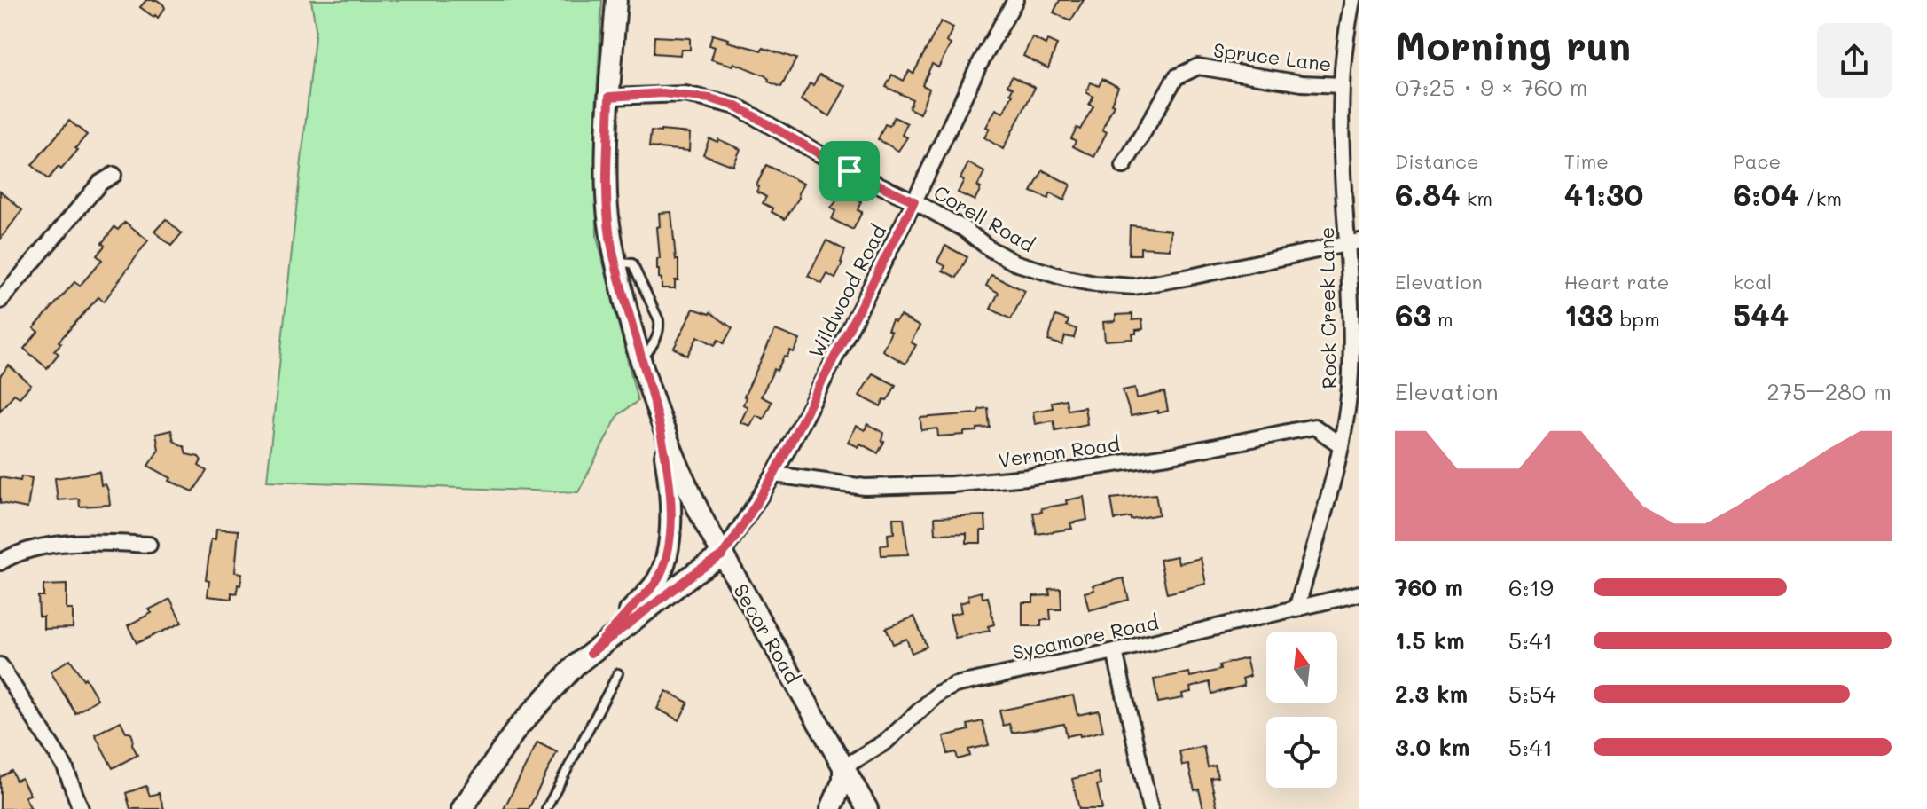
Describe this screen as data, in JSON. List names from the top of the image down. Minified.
{"streets":{"main road":["Secor Road"],"street":["Spruce Lane","Corell Road","Wildwood Road","Rock Creek Lane","Vernon Road","Sycamore Road"]},"crossings":[["Spruce Lane","Rock Creek Lane"],["Corell Road","Wildwood Road"],["Corell Road","Rock Creek Lane"],["Corell Road","Secor Road"],["Wildwood Road","Vernon Road"],["Wildwood Road","Secor Road"],["Rock Creek Lane","Vernon Road"],["Rock Creek Lane","Sycamore Road"],["Secor Road","Sycamore Road"]],"north":"top","page":{"heading":["Morning run","07:25 · 9 × 760 m"],"stats":[["Distance","6.84 km"],["Time","41:30"],["Pace","6:04 /km"],["Elevation","63 m"],["Heart rate","133 bpm"],["kcal","544"]],"chart":["Elevation","275–280 m"],"list":[{"name":"760 m","note":"6:19"},{"name":"1.5 km","note":"5:41"},{"name":"2.3 km","note":"5:54"},{"name":"3.0 km","note":"5:41"}]}}
